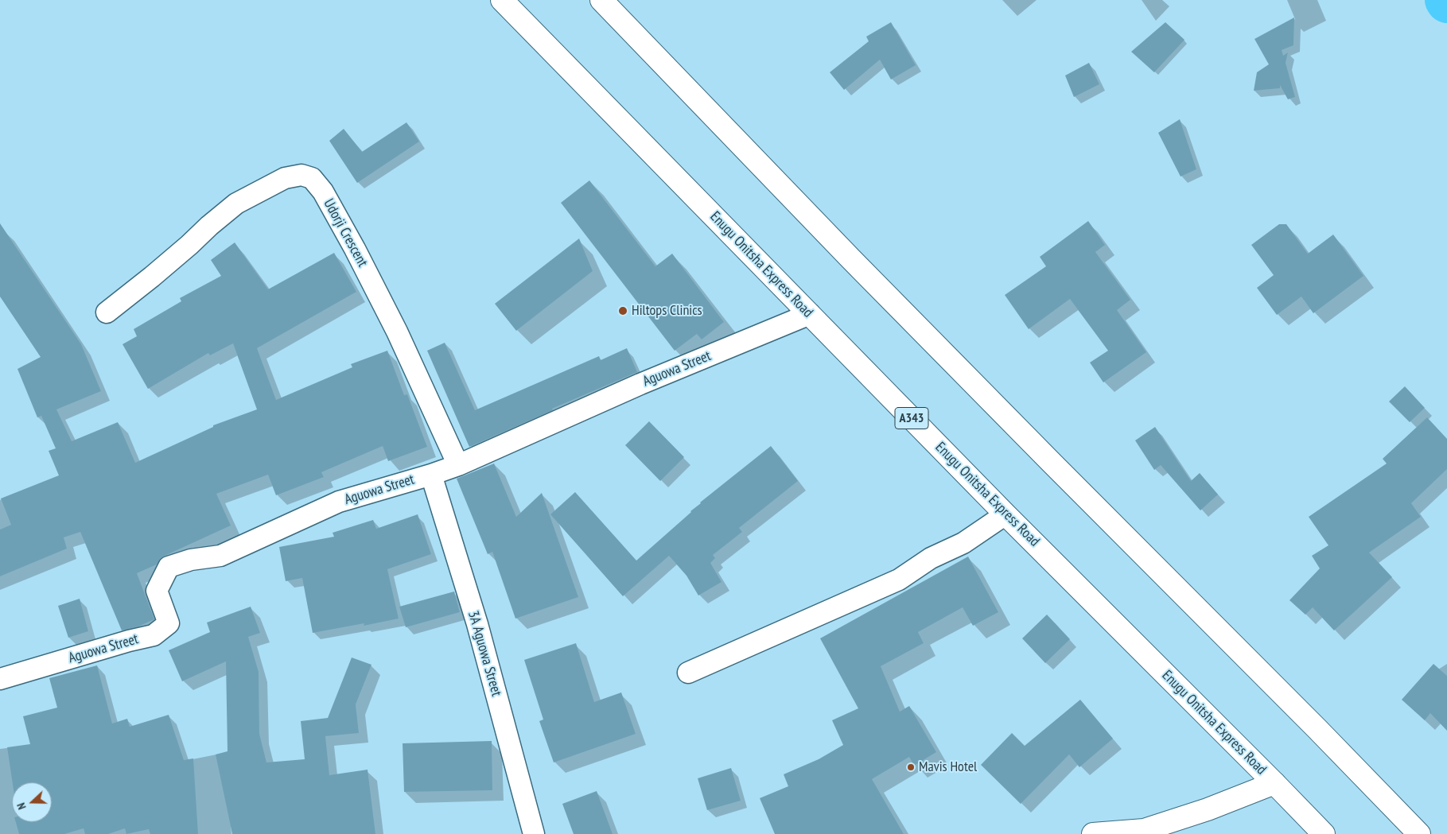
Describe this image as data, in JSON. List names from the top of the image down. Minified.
{"streets":{"main road":["Enugu Onitsha Express Road","A343"],"street":["Udorji Crescent","Aguowa Street","3A Aguowa Street"]},"crossings":[["Udorji Crescent","Aguowa Street"],["Enugu Onitsha Express Road","Aguowa Street"],["Aguowa Street","3A Aguowa Street"]],"places":["Hiltops Clinics","Mavis Hotel"],"north":"left"}
